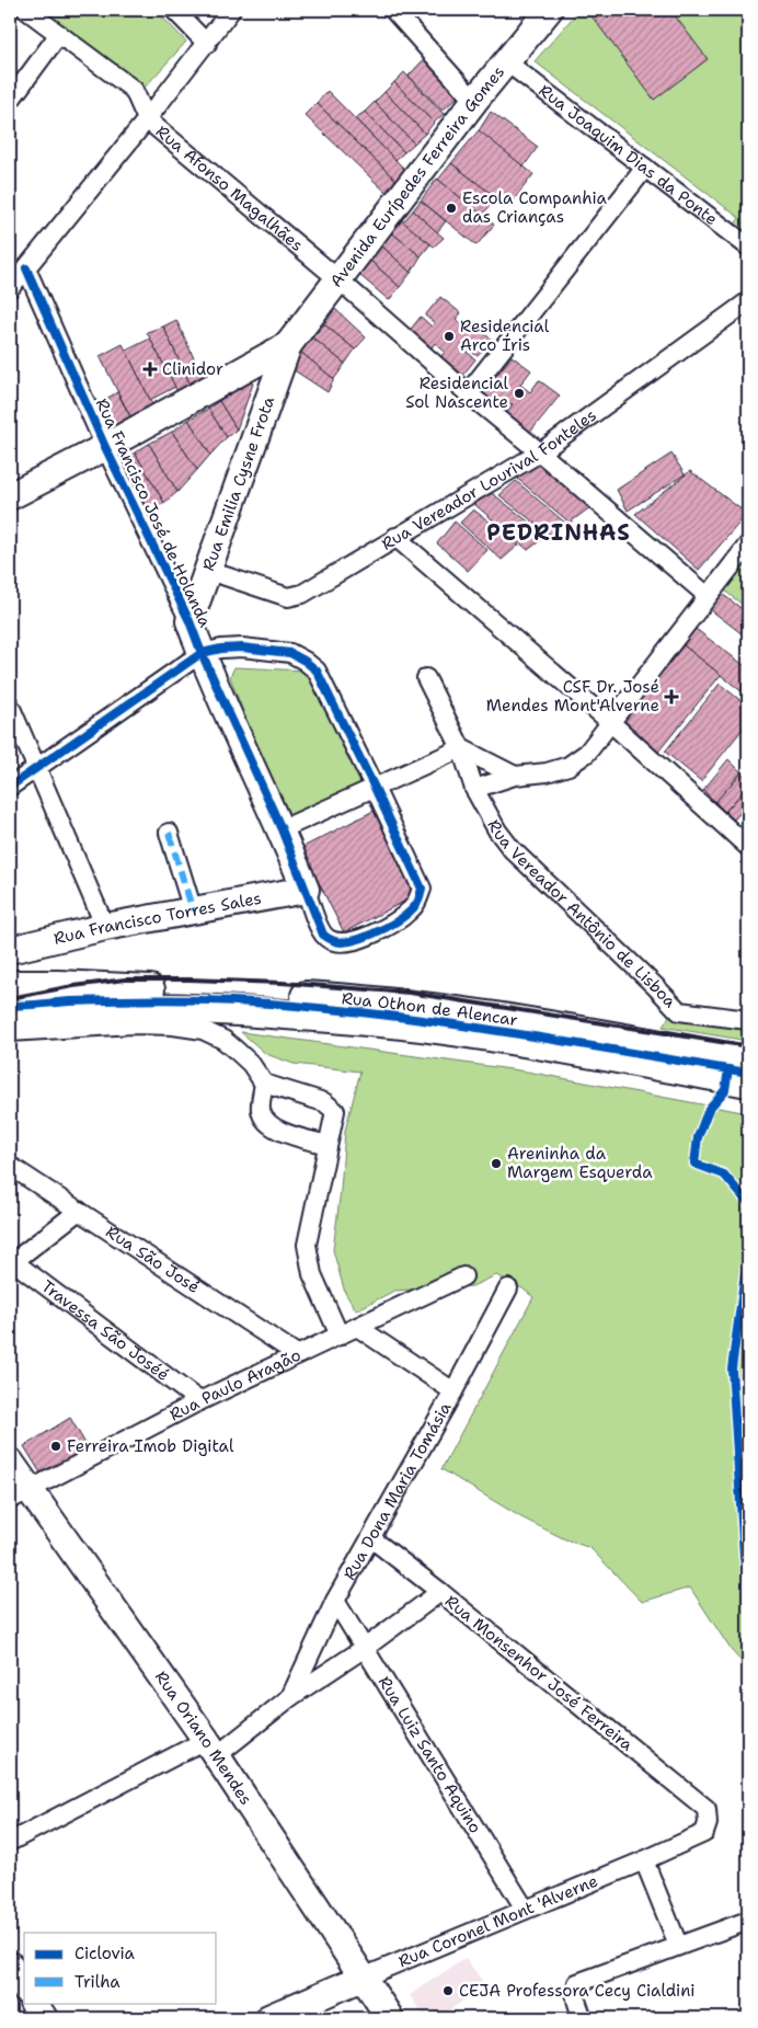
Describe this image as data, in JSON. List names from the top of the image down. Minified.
{"streets":{"main road":["Rua Othon de Alencar"],"street":["Rua Joaquim Dias da Ponte","Avenida Eurípedes Ferreira Gomes","Rua Afonso Magalhães","Rua Vereador Lourival Fonteles","Rua Emilia Cysne Frota","Rua Francisco José de Holanda","Rua Vereador Antônio de Lisboa","Rua Francisco Torres Sales","Rua São José","Travessa São Joséé","Rua Paulo Aragão","Rua Dona Maria Tomásia","Rua Monsenhor José Ferreira","Rua Oriano Mendes","Rua Luiz Santo Aquino","Rua Coronel Mont 'Alverne"]},"crossings":[["Rua Joaquim Dias da Ponte","Avenida Eurípedes Ferreira Gomes"],["Avenida Eurípedes Ferreira Gomes","Rua Afonso Magalhães"],["Avenida Eurípedes Ferreira Gomes","Rua Emilia Cysne Frota"],["Rua Afonso Magalhães","Rua Vereador Lourival Fonteles"],["Rua Vereador Lourival Fonteles","Rua Emilia Cysne Frota"],["Rua Emilia Cysne Frota","Rua Francisco José de Holanda"],["Rua Francisco José de Holanda","Rua Francisco Torres Sales"],["Rua São José","Rua Paulo Aragão"],["Travessa São Joséé","Rua Paulo Aragão"],["Rua Paulo Aragão","Rua Oriano Mendes"],["Rua Dona Maria Tomásia","Rua Monsenhor José Ferreira"],["Rua Dona Maria Tomásia","Rua Oriano Mendes"],["Rua Dona Maria Tomásia","Rua Luiz Santo Aquino"],["Rua Monsenhor José Ferreira","Rua Coronel Mont 'Alverne"],["Rua Oriano Mendes","Rua Coronel Mont 'Alverne"],["Rua Luiz Santo Aquino","Rua Coronel Mont 'Alverne"]],"districts":["PEDRINHAS"],"places":{"other":["Escola Companhia das Crianças","Residencial Arco Íris","Residencial Sol Nascente","Areninha da Margem Esquerda","Ferreira Imob Digital","CEJA Professora Cecy Cialdini"],"health":["Clinidor","CSF Dr. José Mendes Mont'Alverne"]},"legend":["Ciclovia","Trilha"]}
